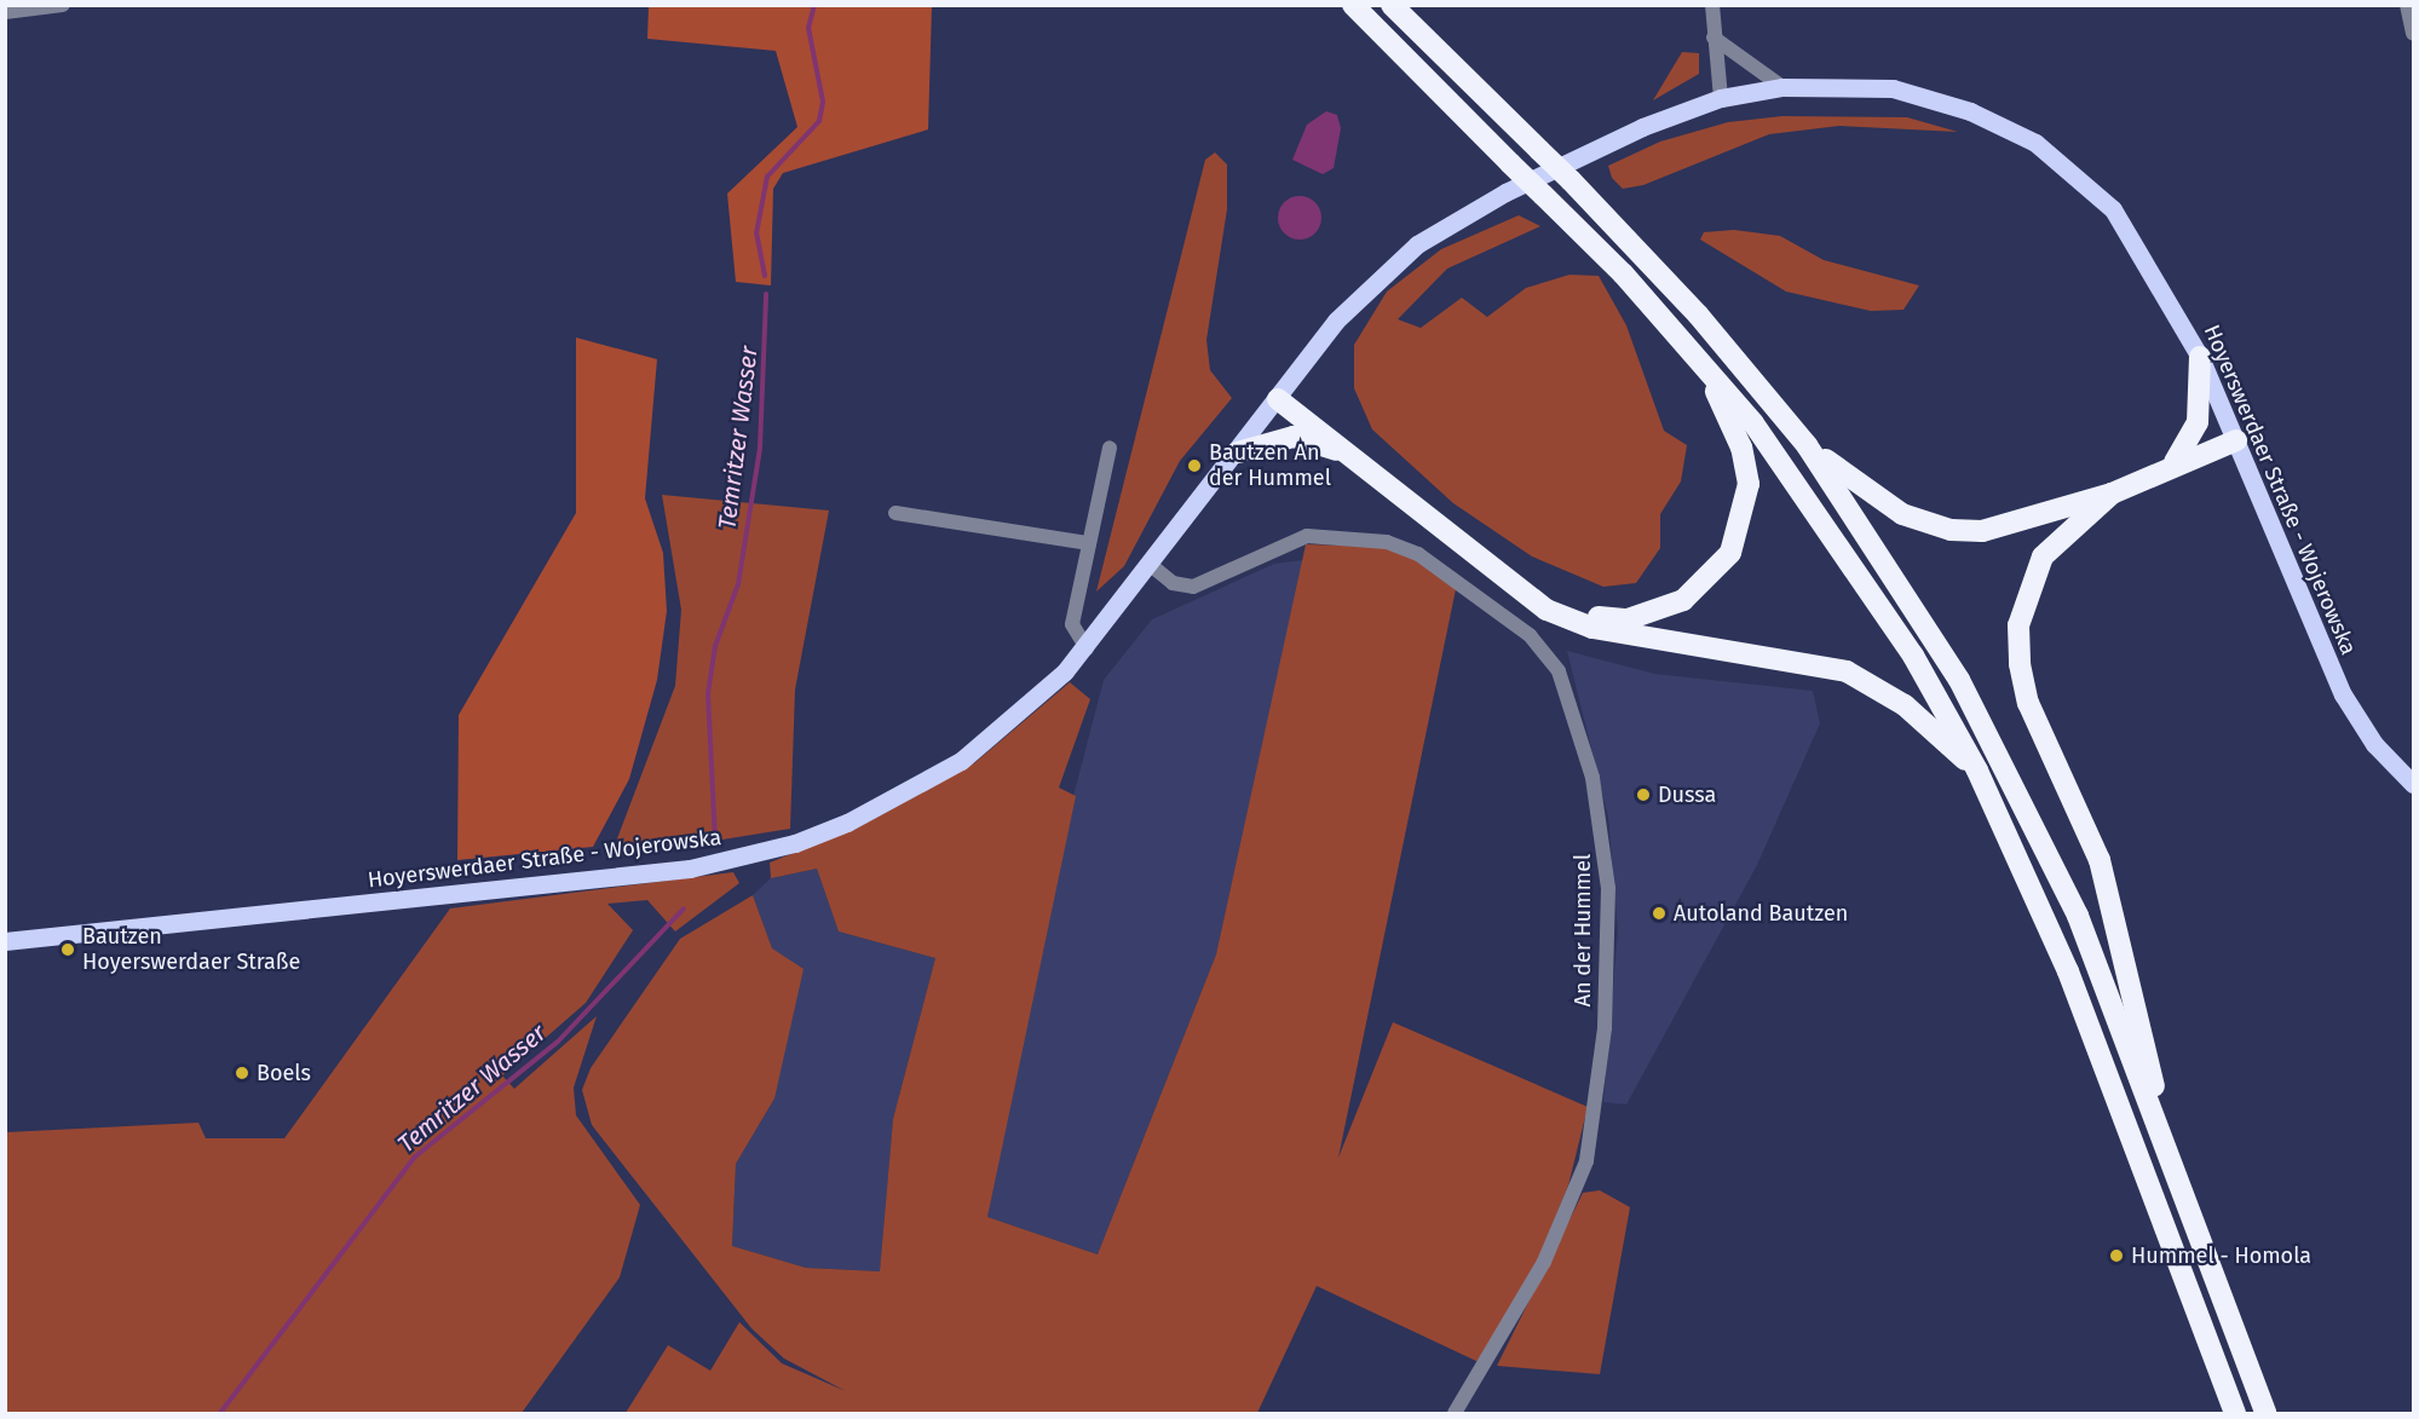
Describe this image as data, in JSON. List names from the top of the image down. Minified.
{"streets":{"main road":["Hoyerswerdaer Straße - Wojerowska"],"street":["An der Hummel"]},"crossings":[["Hoyerswerdaer Straße - Wojerowska","An der Hummel"]],"water":["Temritzer Wasser"],"places":["Bautzen An der Hummel","Dussa","Autoland Bautzen","Bautzen Hoyerswerdaer Straße","Boels","Hummel - Homola"]}
